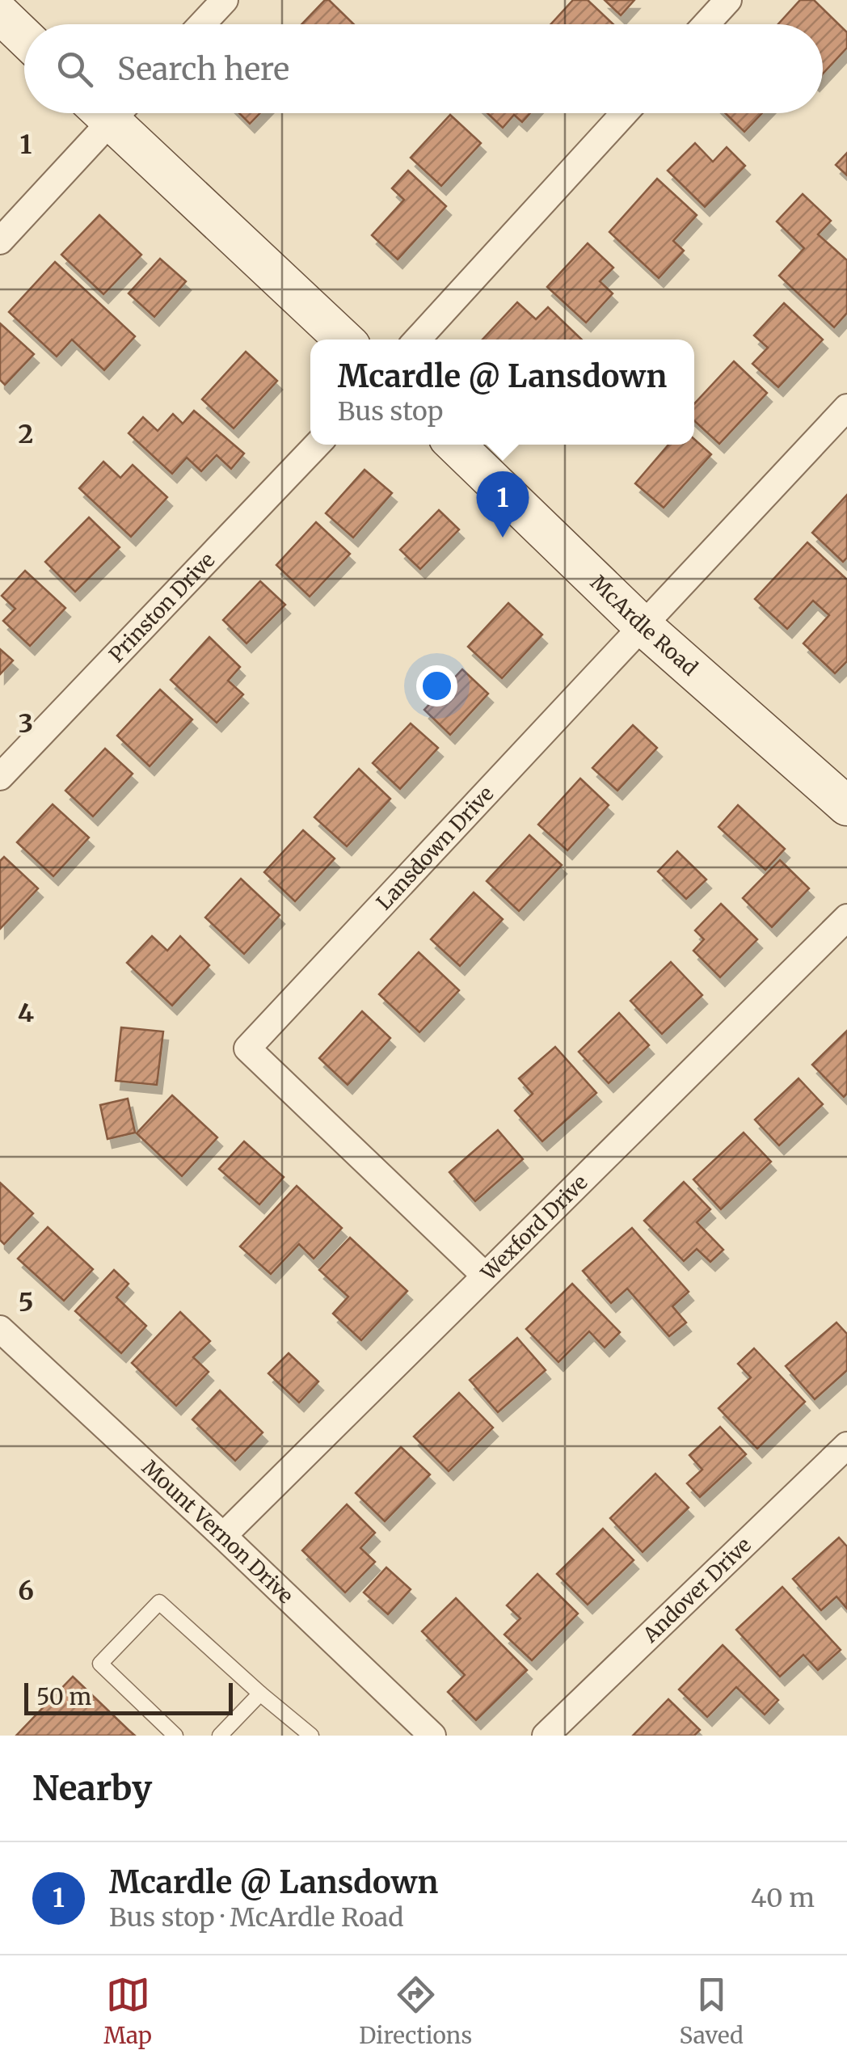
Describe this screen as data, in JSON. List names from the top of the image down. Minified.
{"streets":{"main road":["McArdle Road"],"street":["Prinston Drive","Lansdown Drive","Wexford Drive","Mount Vernon Drive","Andover Drive"]},"crossings":[["McArdle Road","Lansdown Drive"],["Lansdown Drive","Wexford Drive"],["Wexford Drive","Mount Vernon Drive"]],"scale_bar":"50 m","page":{"search":"Search here","popup":["Mcardle @ Lansdown","Bus stop"],"pins":"1","scale":"50 m","heading":"Nearby","list":[{"mark":"1","name":"Mcardle @ Lansdown","note":"Bus stop · McArdle Road","value":"40 m"}],"nav":["Map","Directions","Saved"]},"grid":{"rows":["1","2","3","4","5","6"]}}
